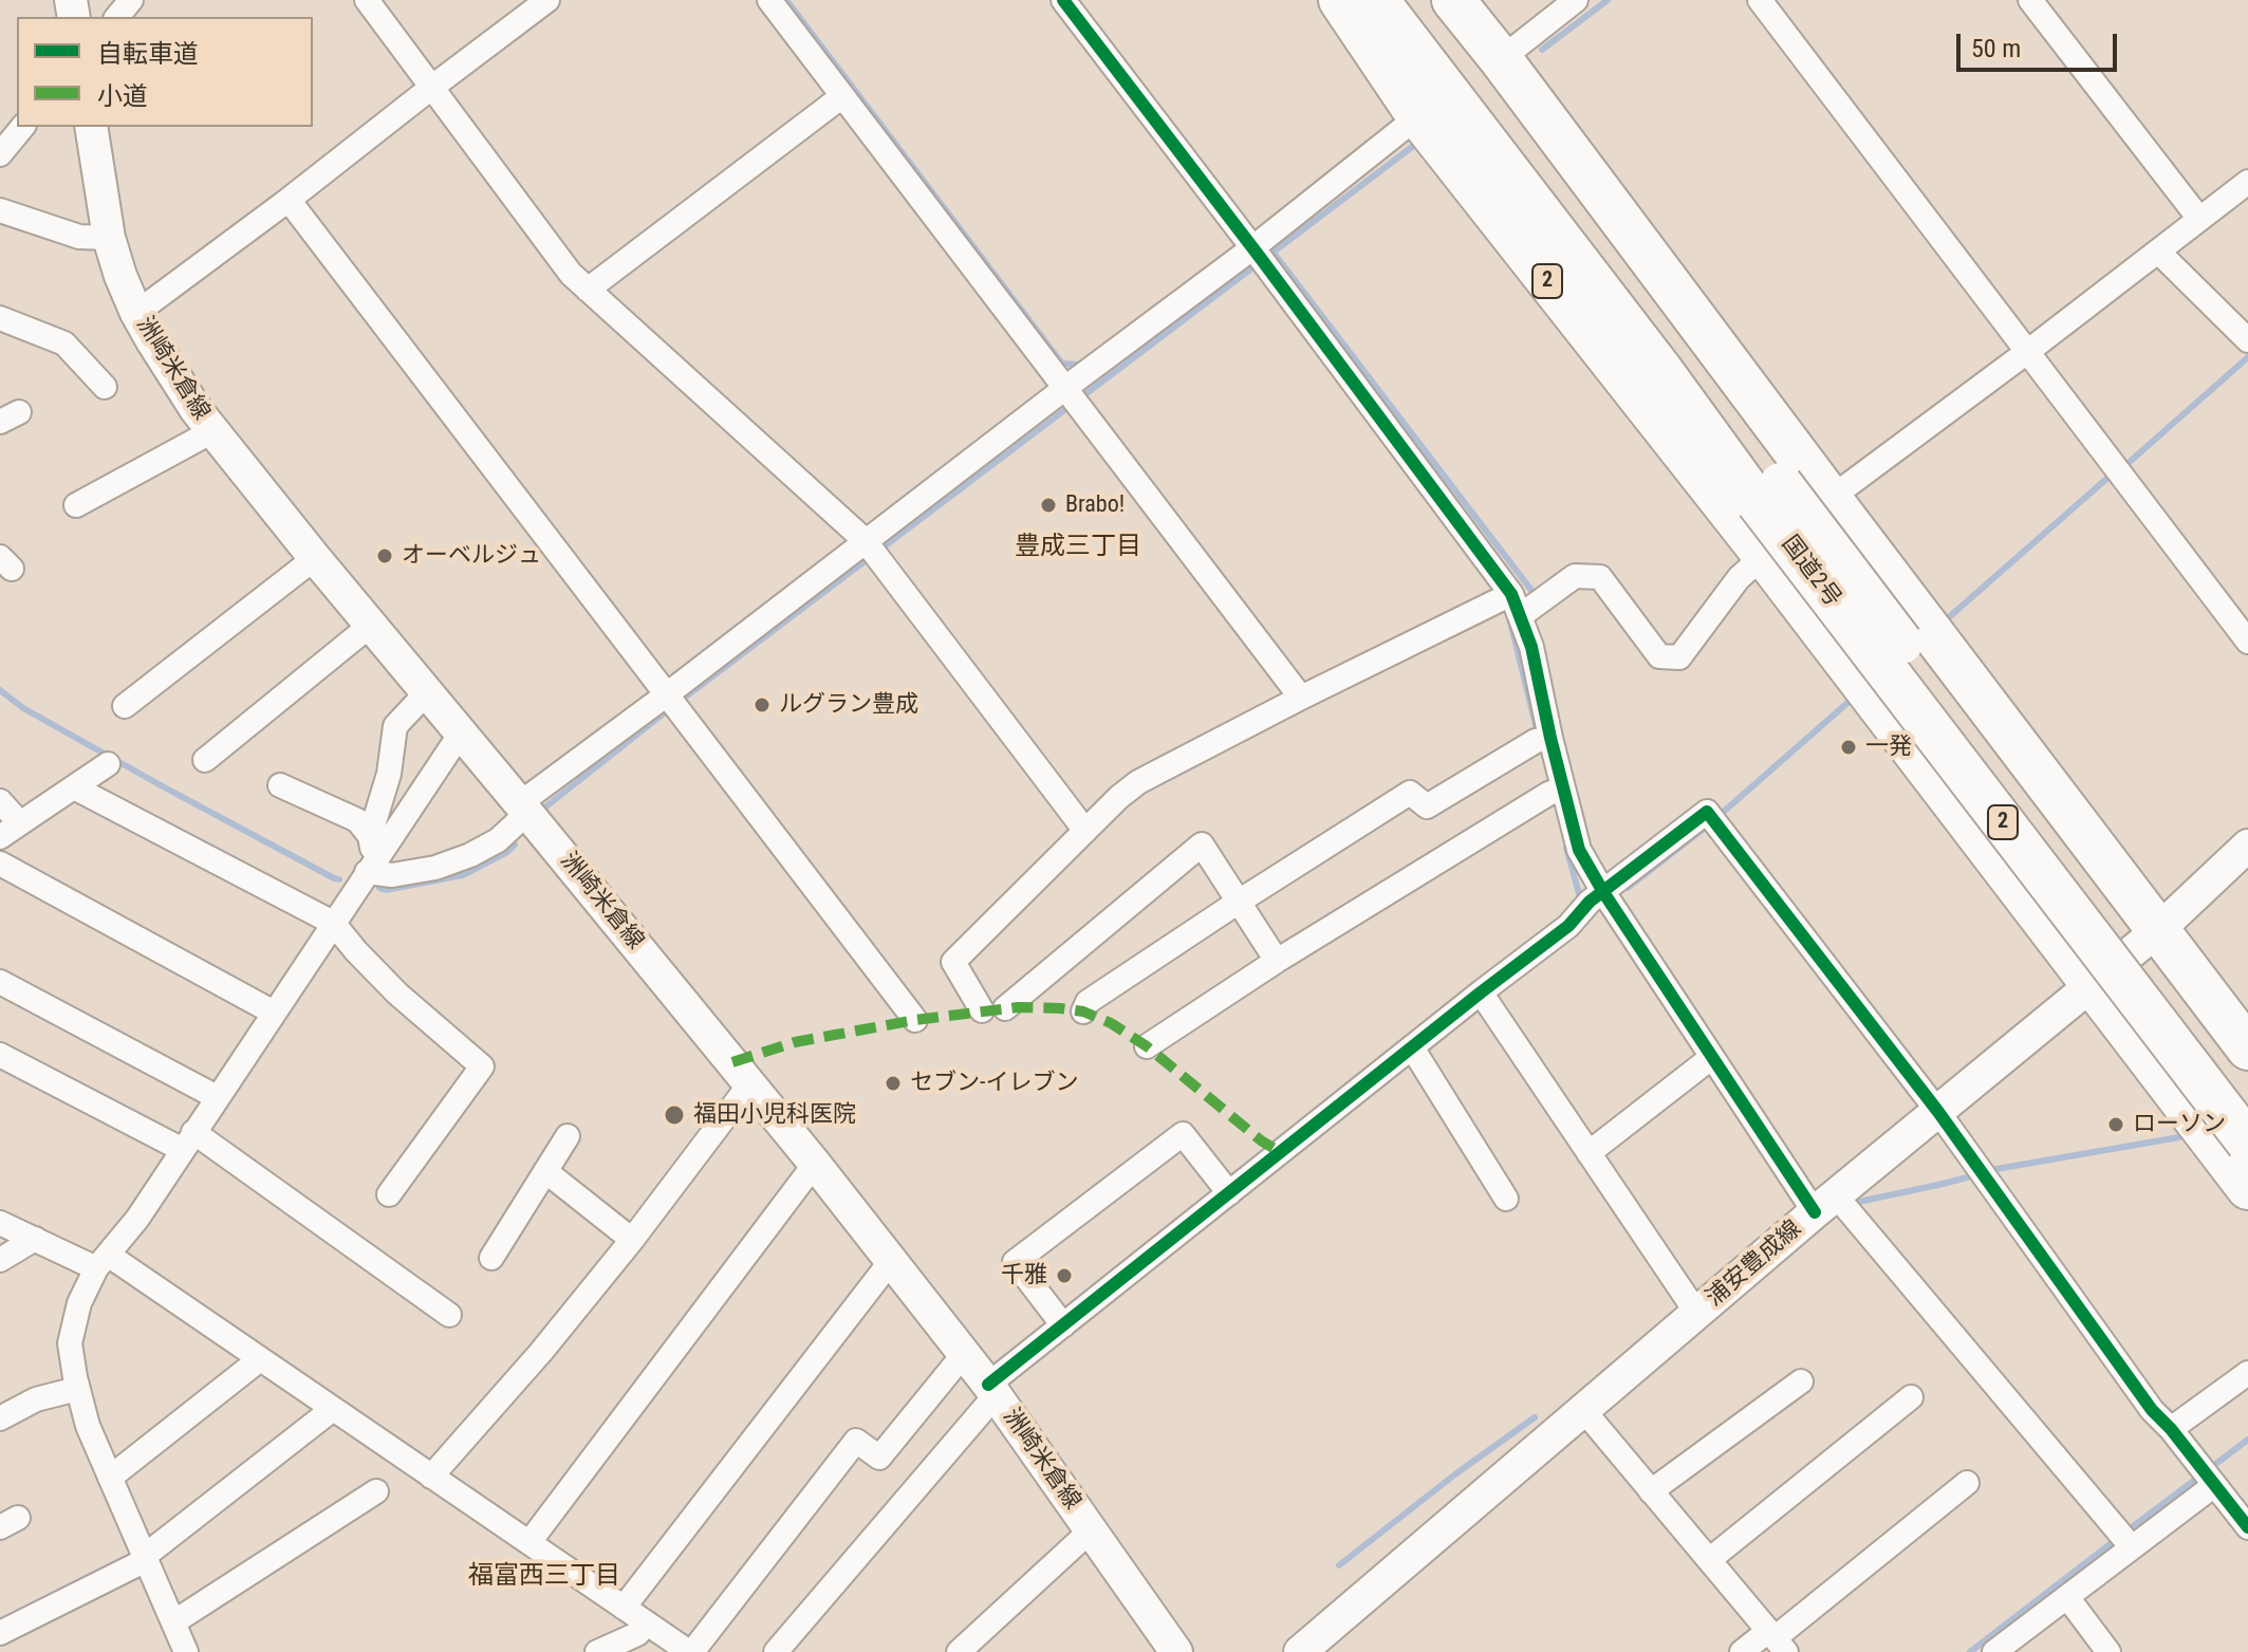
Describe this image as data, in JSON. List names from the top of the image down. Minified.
{"streets":{"highway":["2","国道2号"],"main road":["洲崎米倉線","浦安豊成線"]},"crossings":[["2","浦安豊成線"]],"districts":["豊成三丁目","福富西三丁目"],"places":["Brabo!","オーベルジュ","ルグラン豊成","一発","セブン-イレブン","福田小児科医院","ローソン","千雅"],"legend":["自転車道","小道"],"scale_bar":"50 m"}
